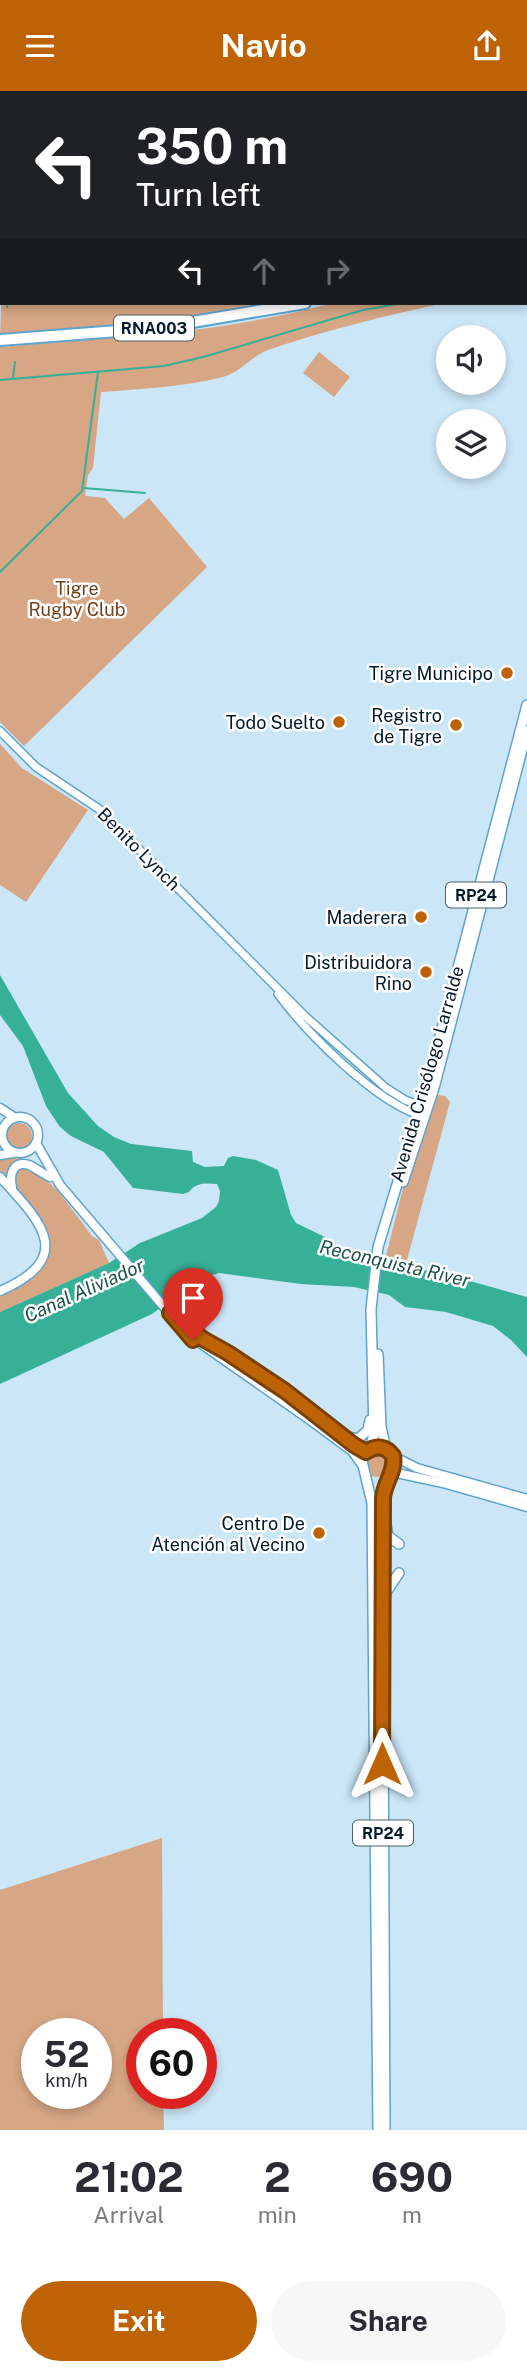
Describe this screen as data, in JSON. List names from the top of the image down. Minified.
{"streets":{"highway":["RNA003"],"main road":["RP24","Avenida Crisólogo Larralde"],"street":["Benito Lynch"]},"crossings":[["Benito Lynch","Avenida Crisólogo Larralde"],["RP24","Avenida Crisólogo Larralde"]],"water":["Reconquista River","Canal Aliviador"],"parks":["Tigre Rugby Club"],"places":["Tigre Municipo","Todo Suelto","Registro de Tigre","Maderera","Distribuidora Rino","Centro De Atención al Vecino"],"page":{"header":"Navio","turn":["350 m","Turn left"],"speed":"52 km/h","limit":"60","eta":["21:02","Arrival","2","min","690","m"],"buttons":["Exit","Share"]}}
